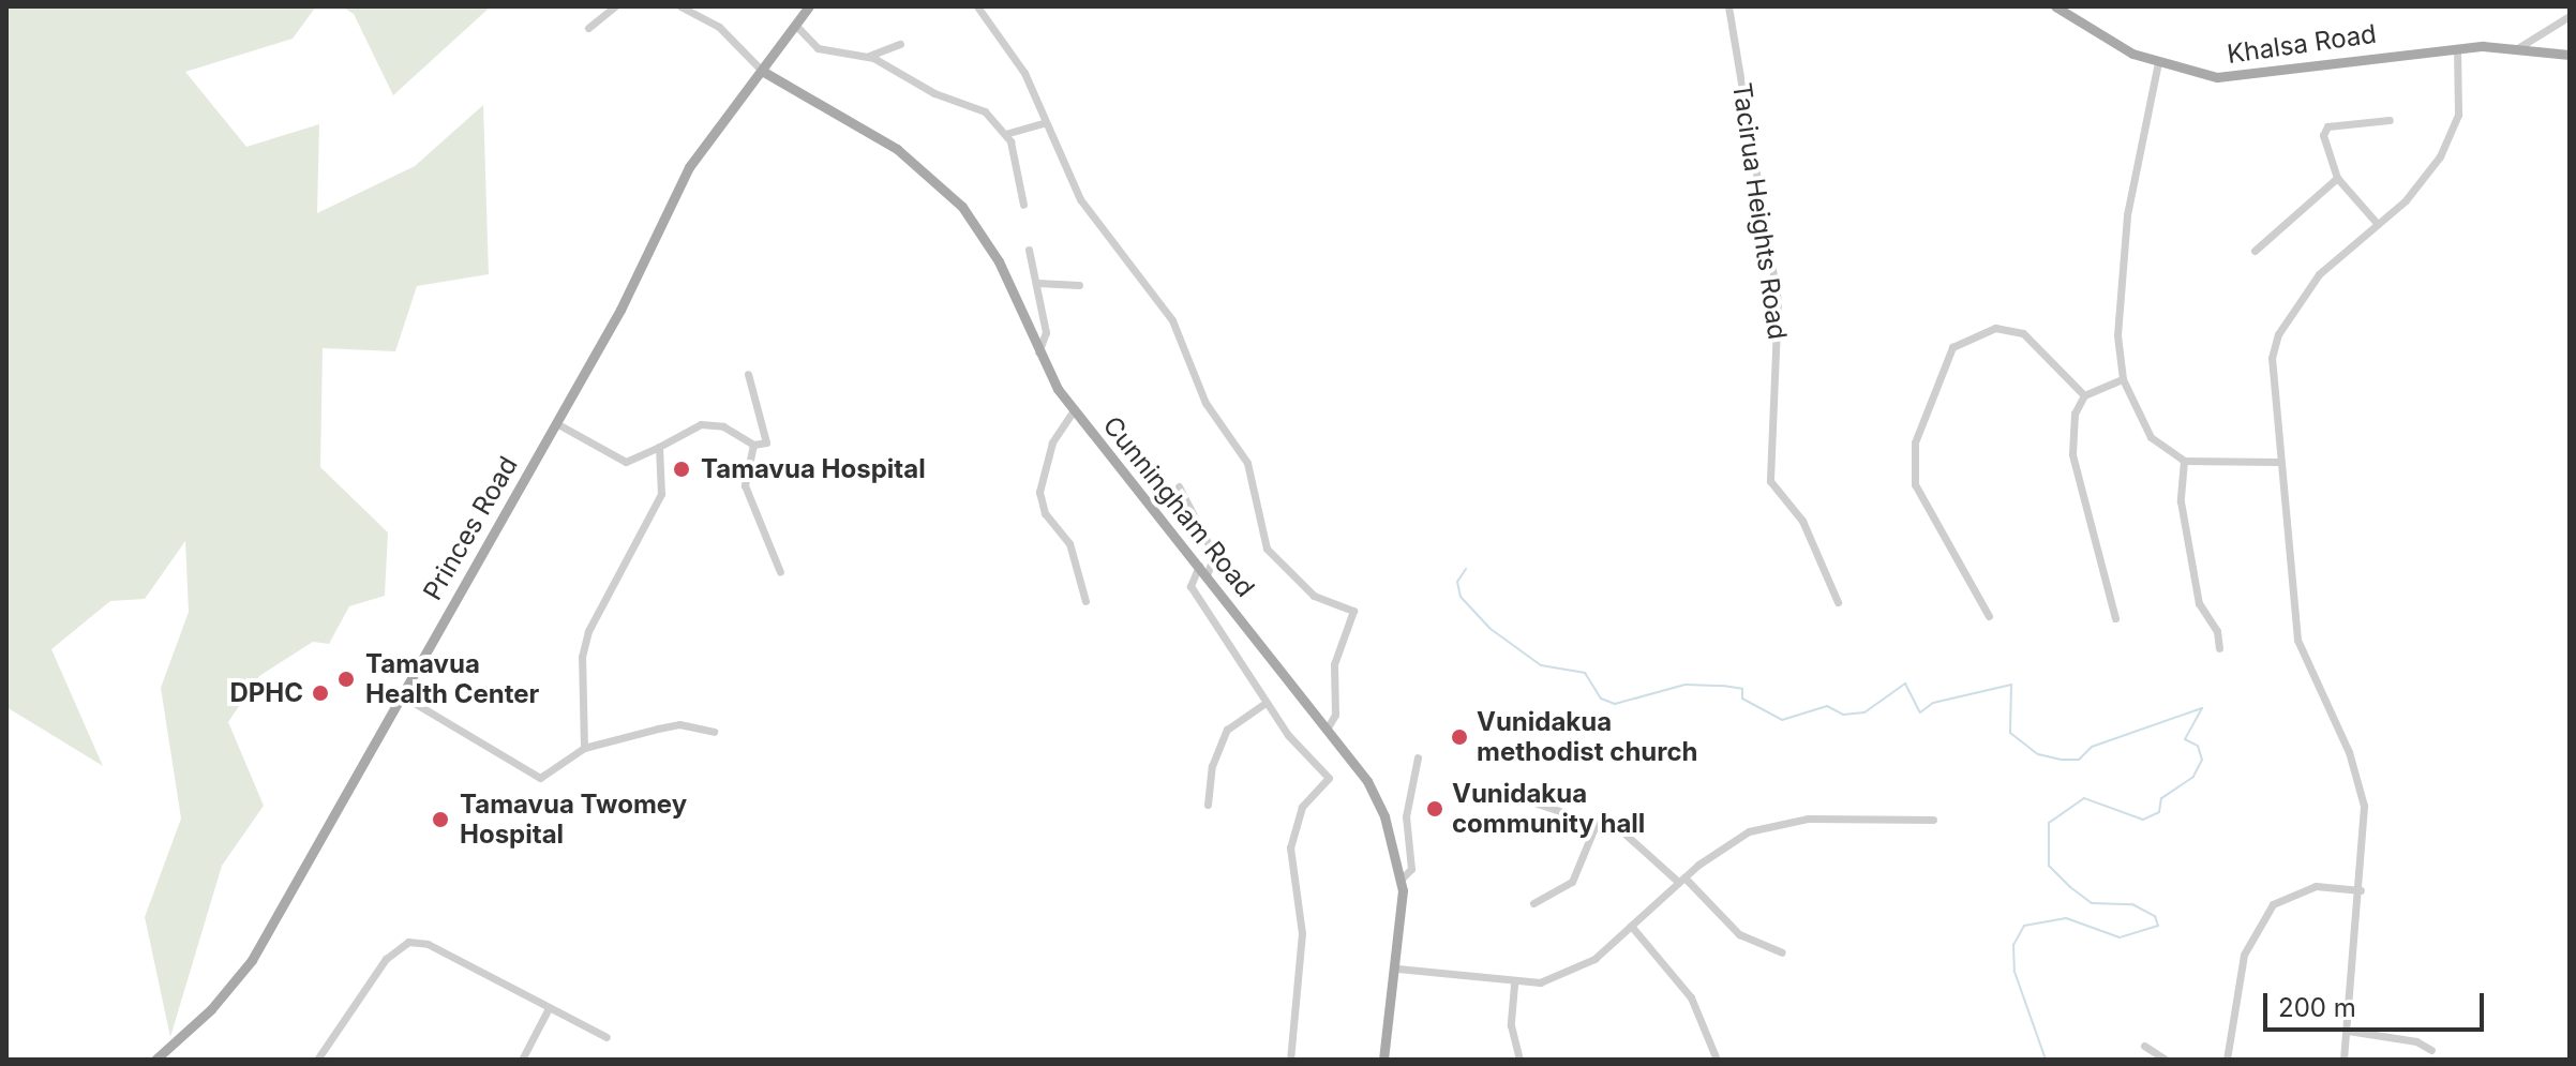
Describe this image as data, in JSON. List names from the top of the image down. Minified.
{"streets":{"main road":["Khalsa Road","Cunningham Road","Princes Road"],"street":["Tacirua Heights Road"]},"crossings":[["Cunningham Road","Princes Road"]],"places":["Tamavua Hospital","Tamavua Health Center","DPHC","Vunidakua methodist church","Vunidakua community hall","Tamavua Twomey Hospital"],"scale_bar":"200 m"}
